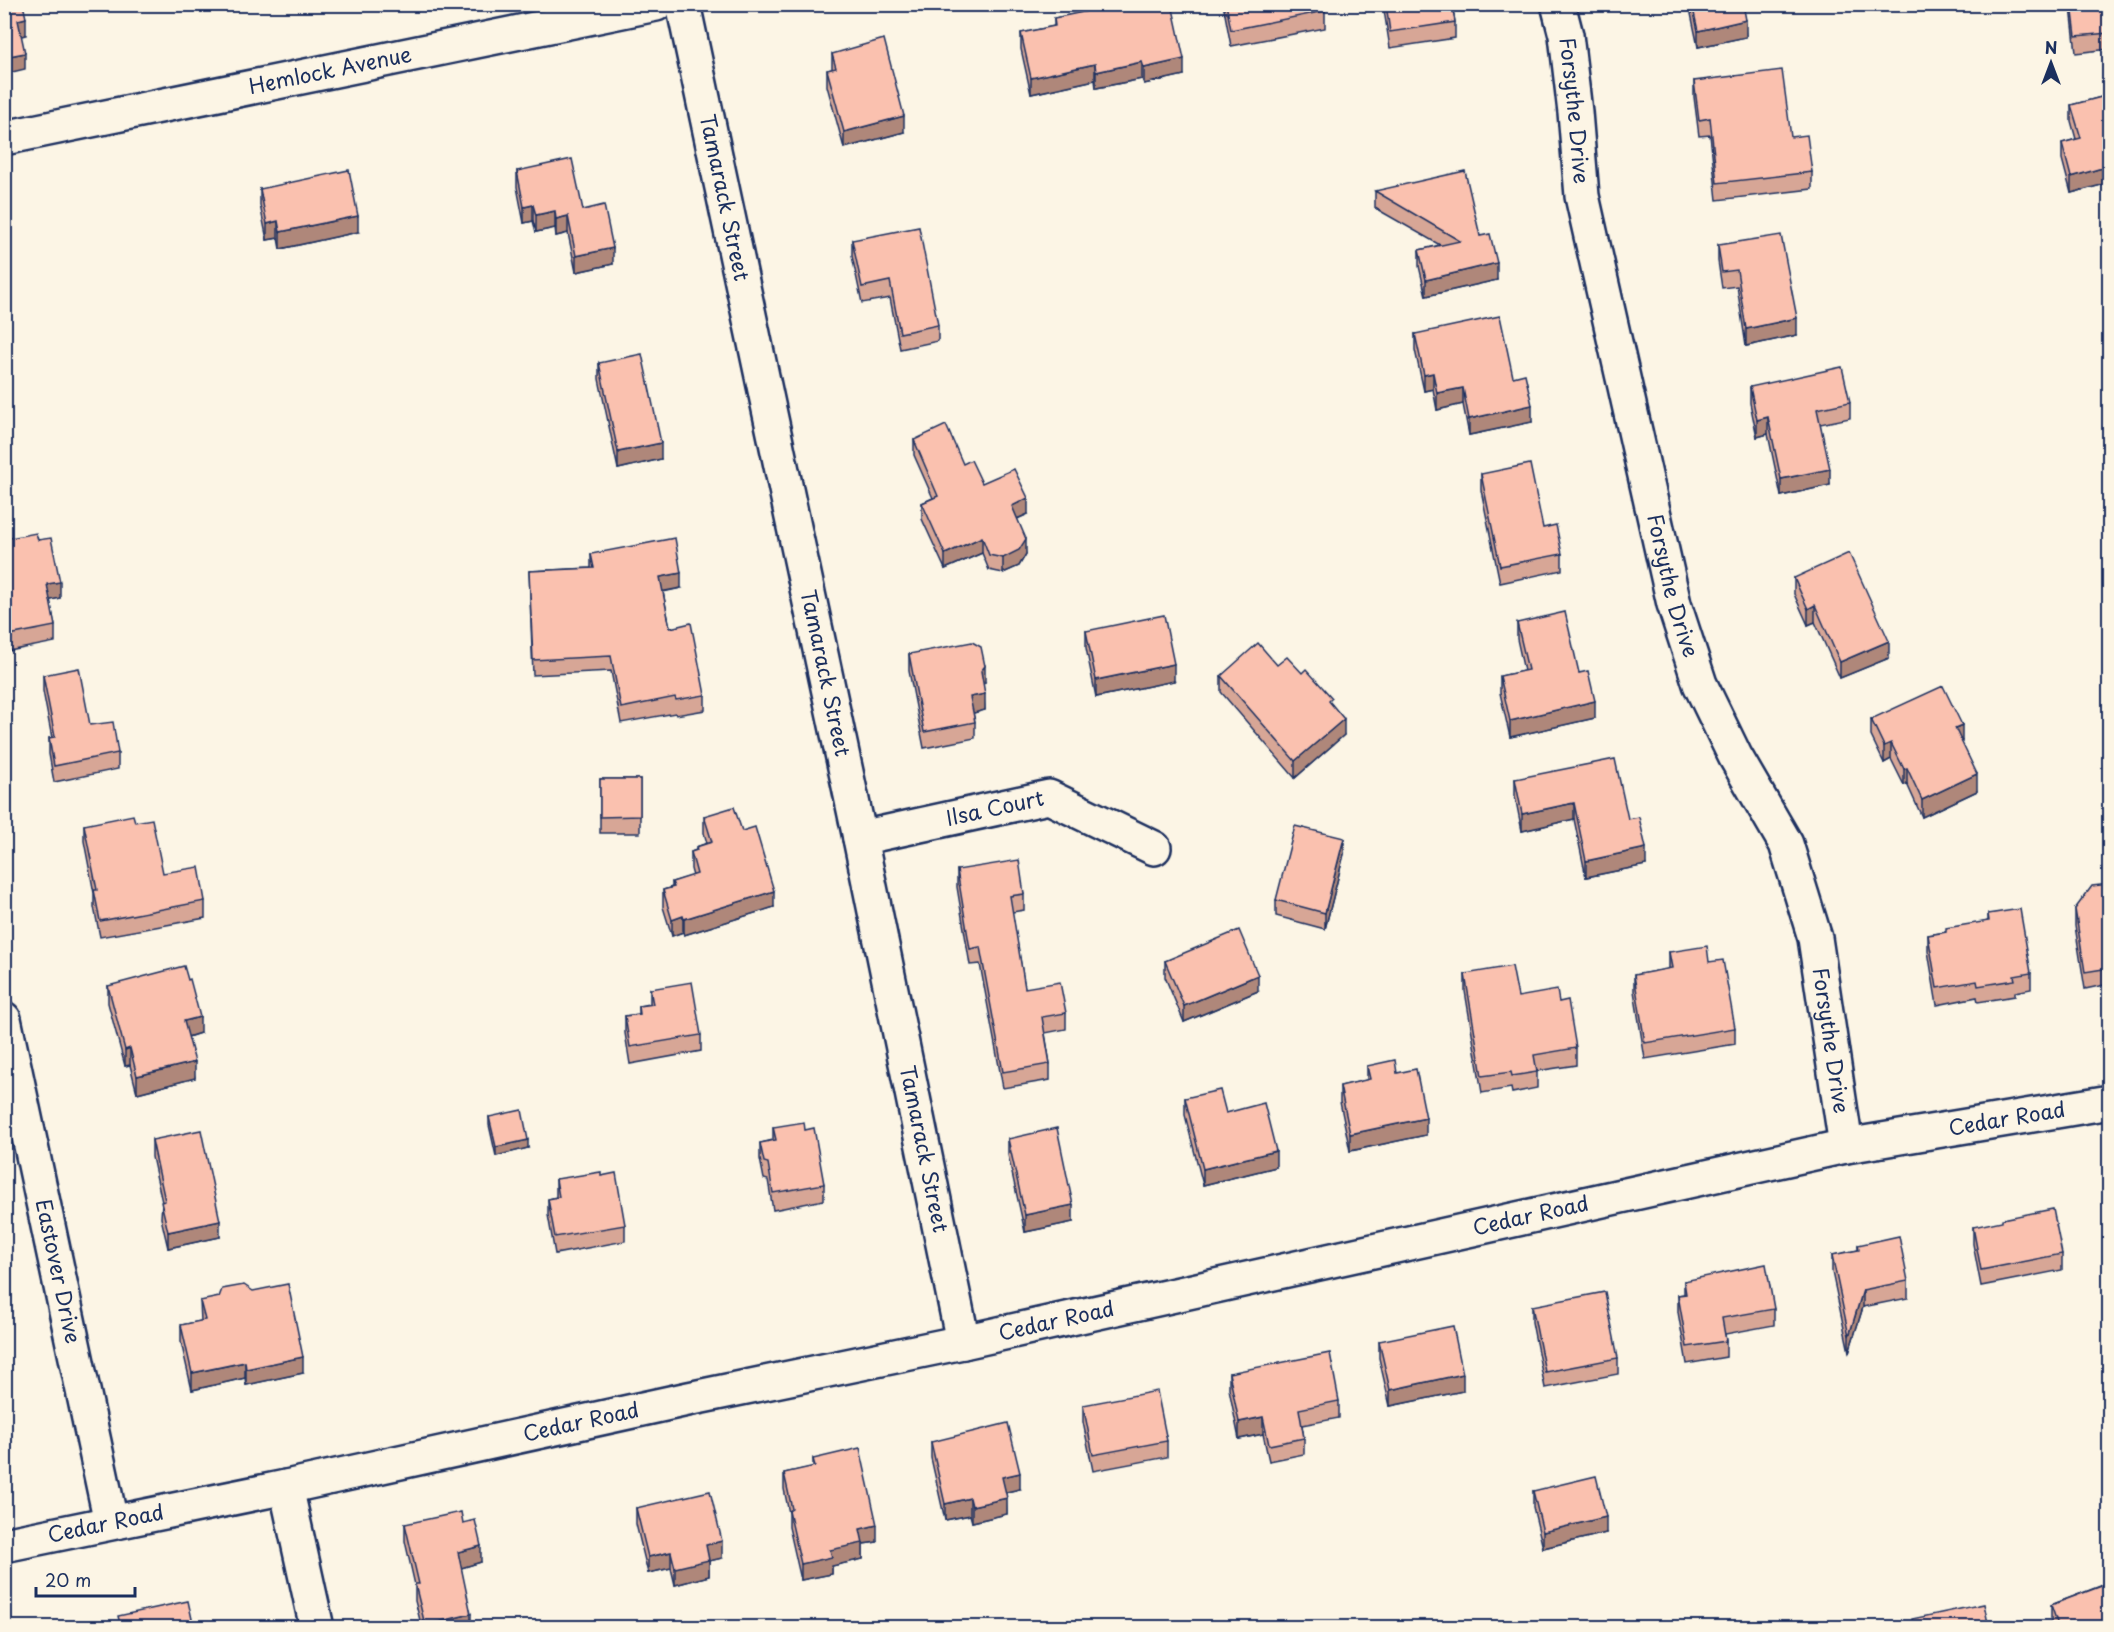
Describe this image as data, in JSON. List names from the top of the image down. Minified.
{"streets":{"street":["Hemlock Avenue","Forsythe Drive","Tamarack Street","Ilsa Court","Cedar Road","Eastover Drive"]},"crossings":[["Forsythe Drive","Cedar Road"],["Tamarack Street","Ilsa Court"],["Tamarack Street","Cedar Road"],["Cedar Road","Eastover Drive"]],"scale_bar":"20 m","north":"top"}
